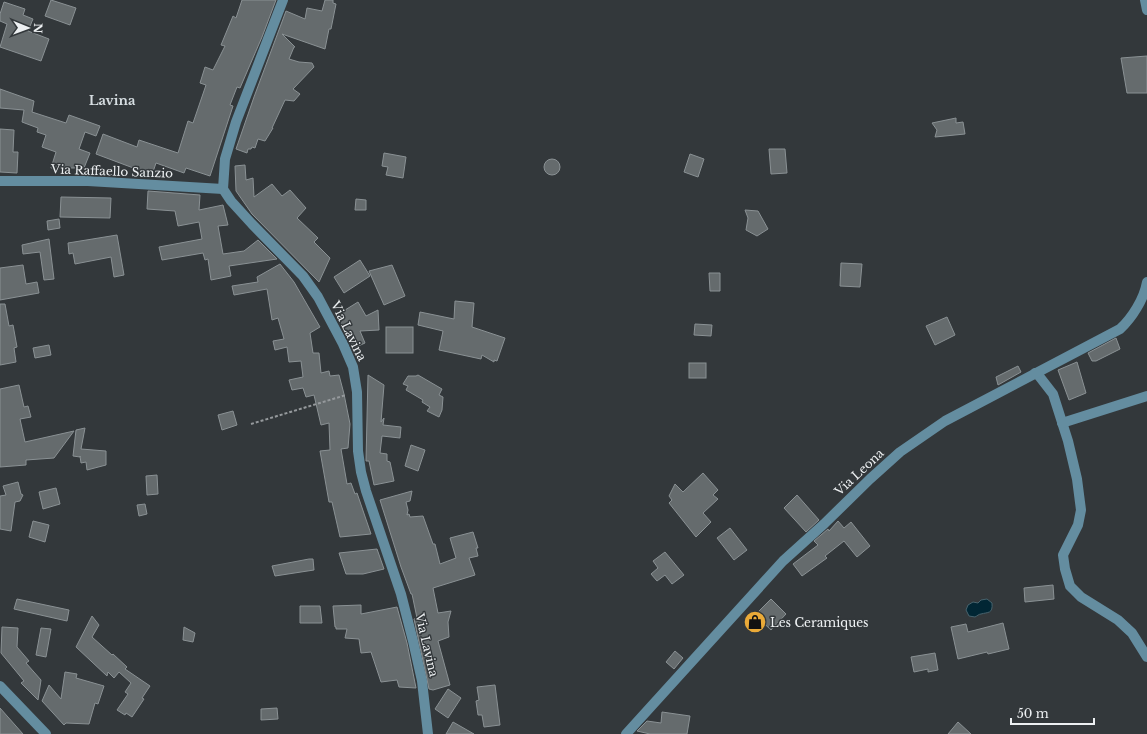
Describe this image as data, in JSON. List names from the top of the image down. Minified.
{"streets":{"street":["Via Raffaello Sanzio","Via Lavina","Via Leona"]},"crossings":[["Via Raffaello Sanzio","Via Lavina"]],"districts":["Lavina"],"places":{"shop":["Les Ceramiques"]},"scale_bar":"50 m","north":"right"}
